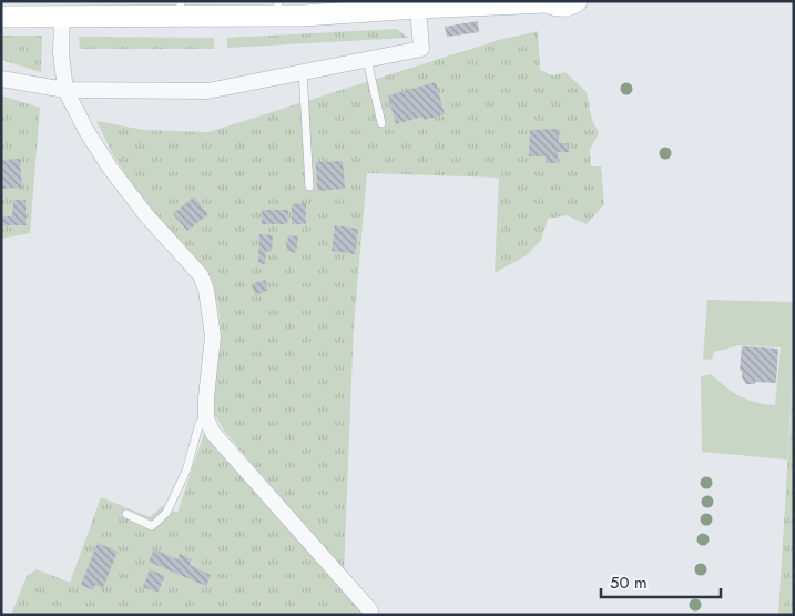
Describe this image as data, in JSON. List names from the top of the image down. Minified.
{"scale_bar":"50 m"}
